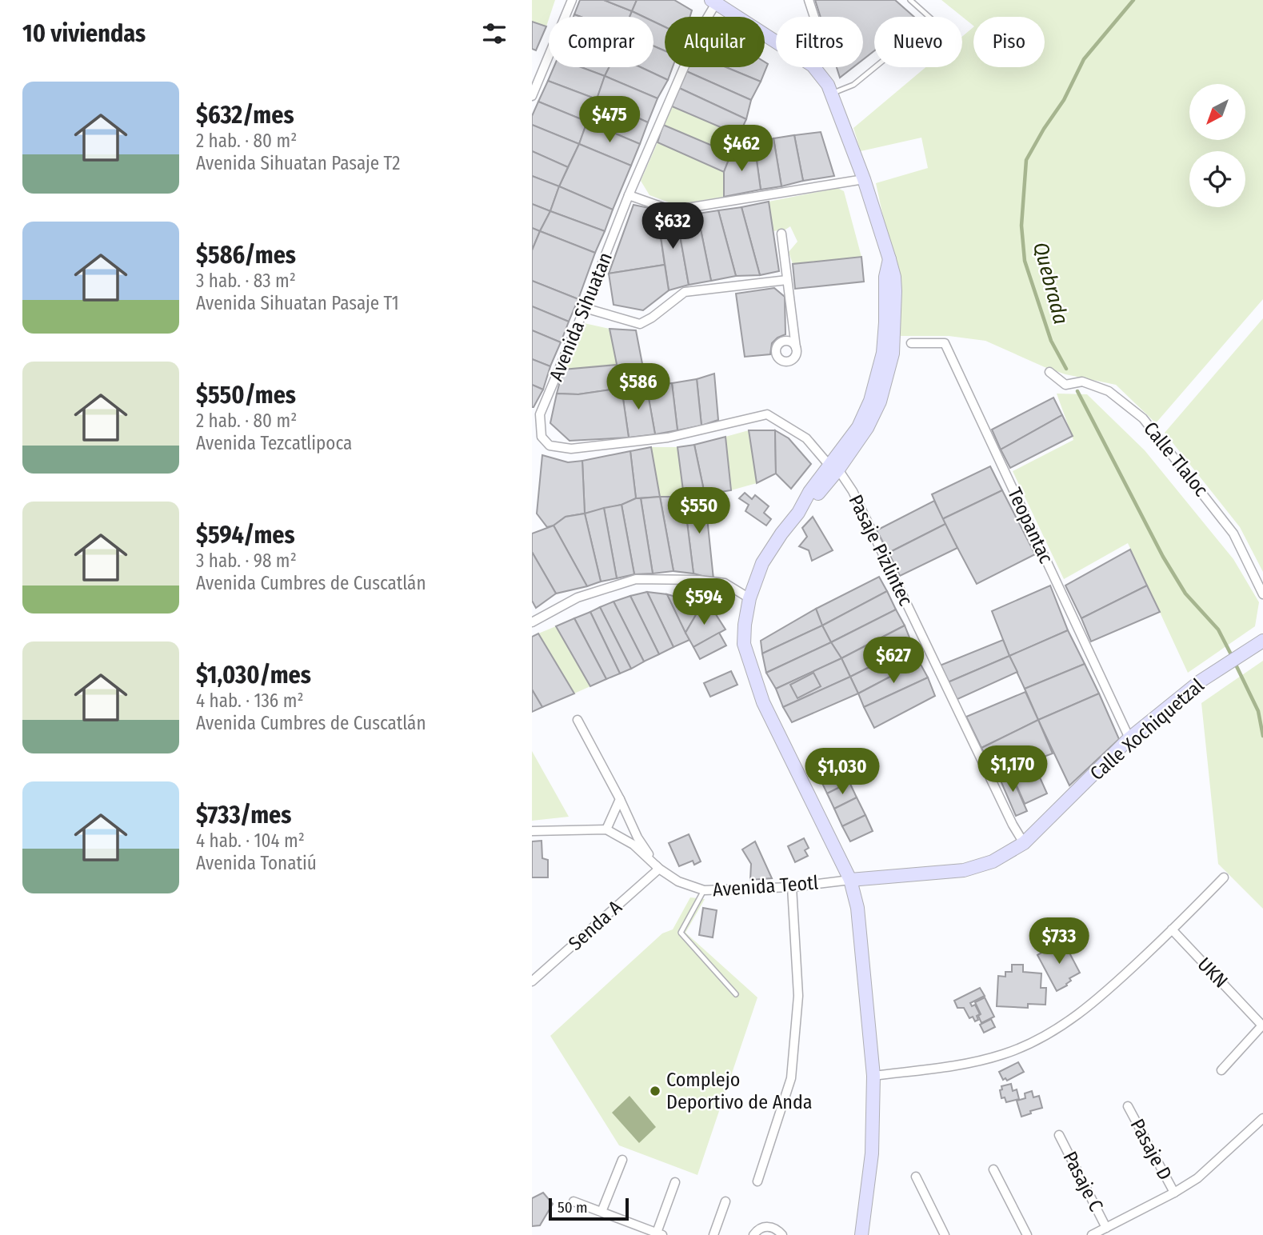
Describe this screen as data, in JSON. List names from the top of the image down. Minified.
{"streets":{"main road":["Calle Xochiquetzal"],"street":["Avenida Sihuatan","Calle Tlaloc","Teopantac","Pasaje Pizlintec","Avenida Teotl","Senda A","UKN","Pasaje D","Pasaje C"]},"crossings":[["Avenida Sihuatan","Pasaje Pizlintec"],["Teopantac","Calle Xochiquetzal"],["Pasaje Pizlintec","Calle Xochiquetzal"],["Calle Xochiquetzal","Avenida Teotl"],["Avenida Teotl","Senda A"]],"water":["Quebrada"],"places":["Complejo Deportivo de Anda"],"scale_bar":"50 m","north":"bottom left","page":{"heading":"10 viviendas","chip":["Comprar","Alquilar","Filtros","Nuevo","Piso"],"list":[{"name":"$632/mes","note":"2 hab. · 80 m² · Avenida Sihuatan Pasaje T2"},{"name":"$586/mes","note":"3 hab. · 83 m² · Avenida Sihuatan Pasaje T1"},{"name":"$550/mes","note":"2 hab. · 80 m² · Avenida Tezcatlipoca"},{"name":"$594/mes","note":"3 hab. · 98 m² · Avenida Cumbres de Cuscatlán"},{"name":"$1,030/mes","note":"4 hab. · 136 m² · Avenida Cumbres de Cuscatlán"},{"name":"$733/mes","note":"4 hab. · 104 m² · Avenida Tonatiú"}],"price":["$475","$462","$632","$586","$550","$594","$627","$1,170","$1,030","$733"],"scale":"50 m"}}
